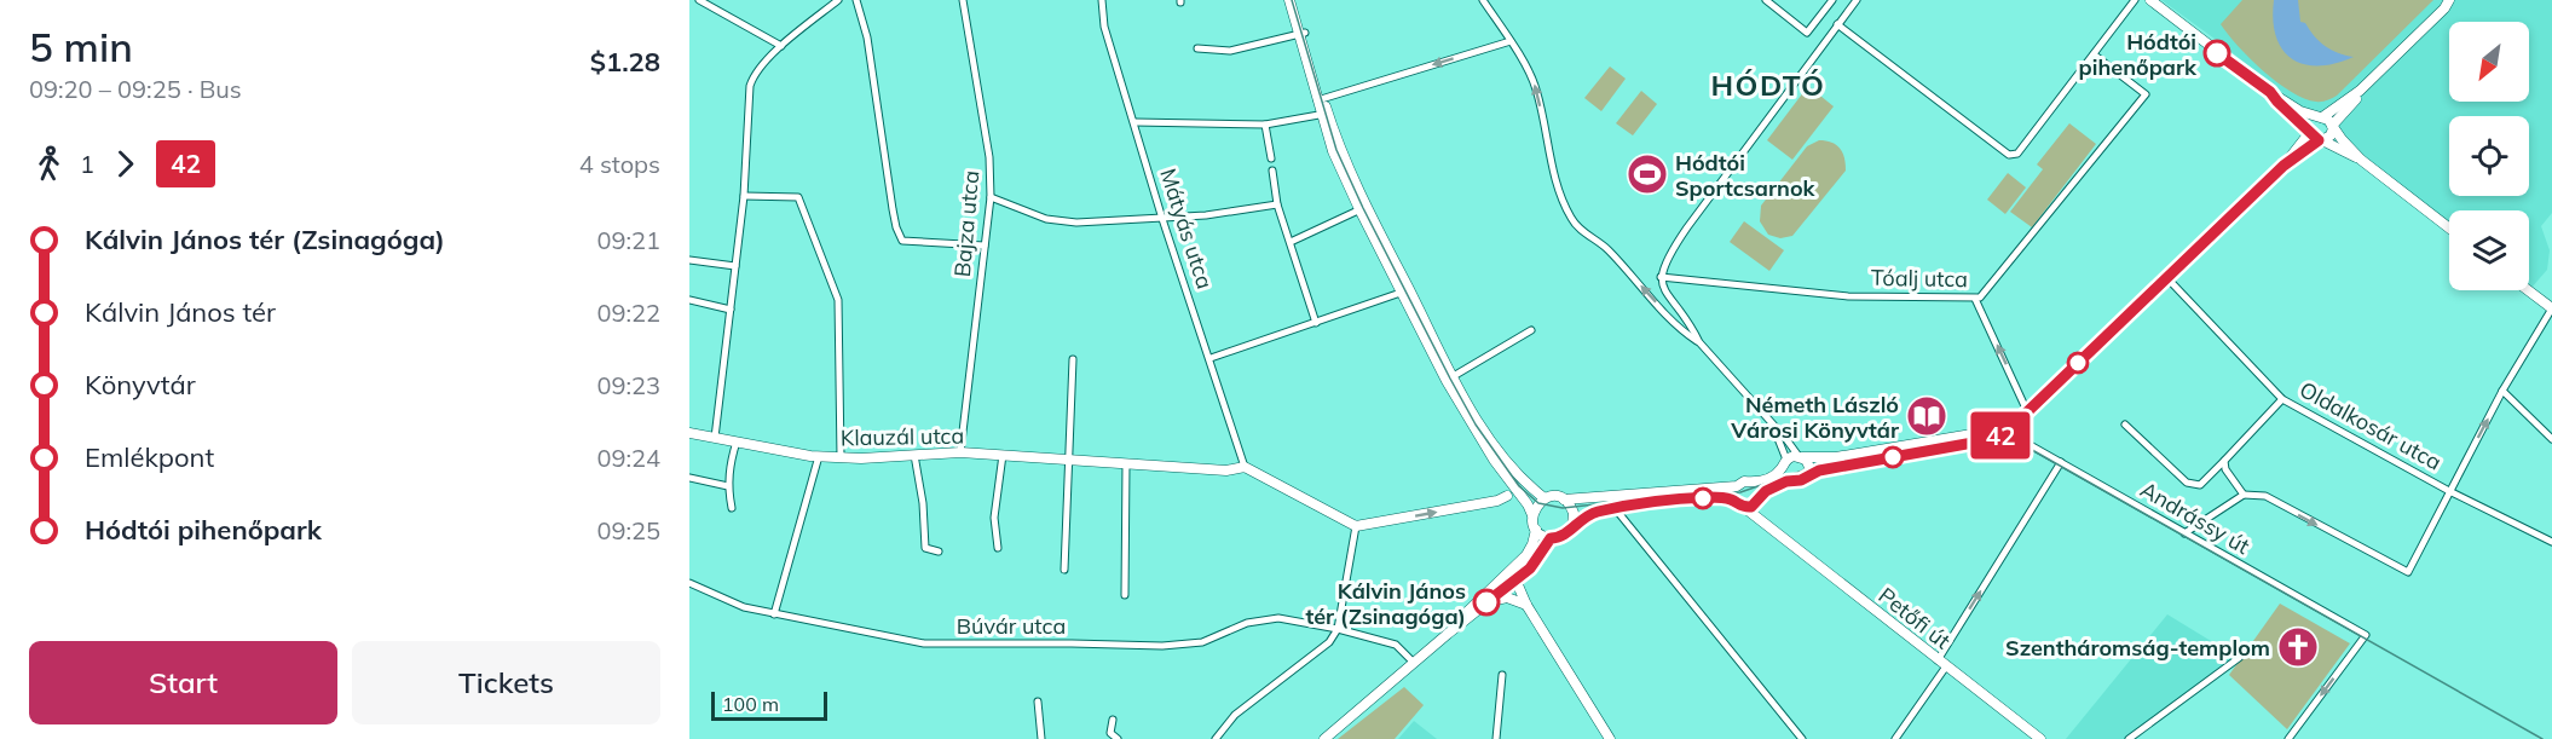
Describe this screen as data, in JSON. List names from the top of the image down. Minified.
{"streets":{"street":["Bajza utca","Mátyás utca","Tóalj utca","Oldalkosár utca","Klauzál utca","Andrássy út","Petőfi út","Búvár utca"]},"crossings":[["Bajza utca","Klauzál utca"],["Mátyás utca","Klauzál utca"]],"districts":["HÓDTÓ"],"places":{"other":["Hódtói pihenőpark","Kálvin János tér (Zsinagóga)"],"sports":["Hódtói Sportcsarnok"],"library":["Németh László Városi Könyvtár"],"church":["Szentháromság-templom"]},"lines":["bus line 42"],"scale_bar":"100 m","north":"bottom left","page":{"heading":["5 min","09:20 – 09:25 · Bus","$1.28"],"on_map":"42","legs":["1","42","4 stops"],"list":[{"name":"Kálvin János tér (Zsinagóga)","value":"09:21"},{"name":"Kálvin János tér","value":"09:22"},{"name":"Könyvtár","value":"09:23"},{"name":"Emlékpont","value":"09:24"},{"name":"Hódtói pihenőpark","value":"09:25"}],"buttons":["Start","Tickets"],"scale":"100 m"}}
